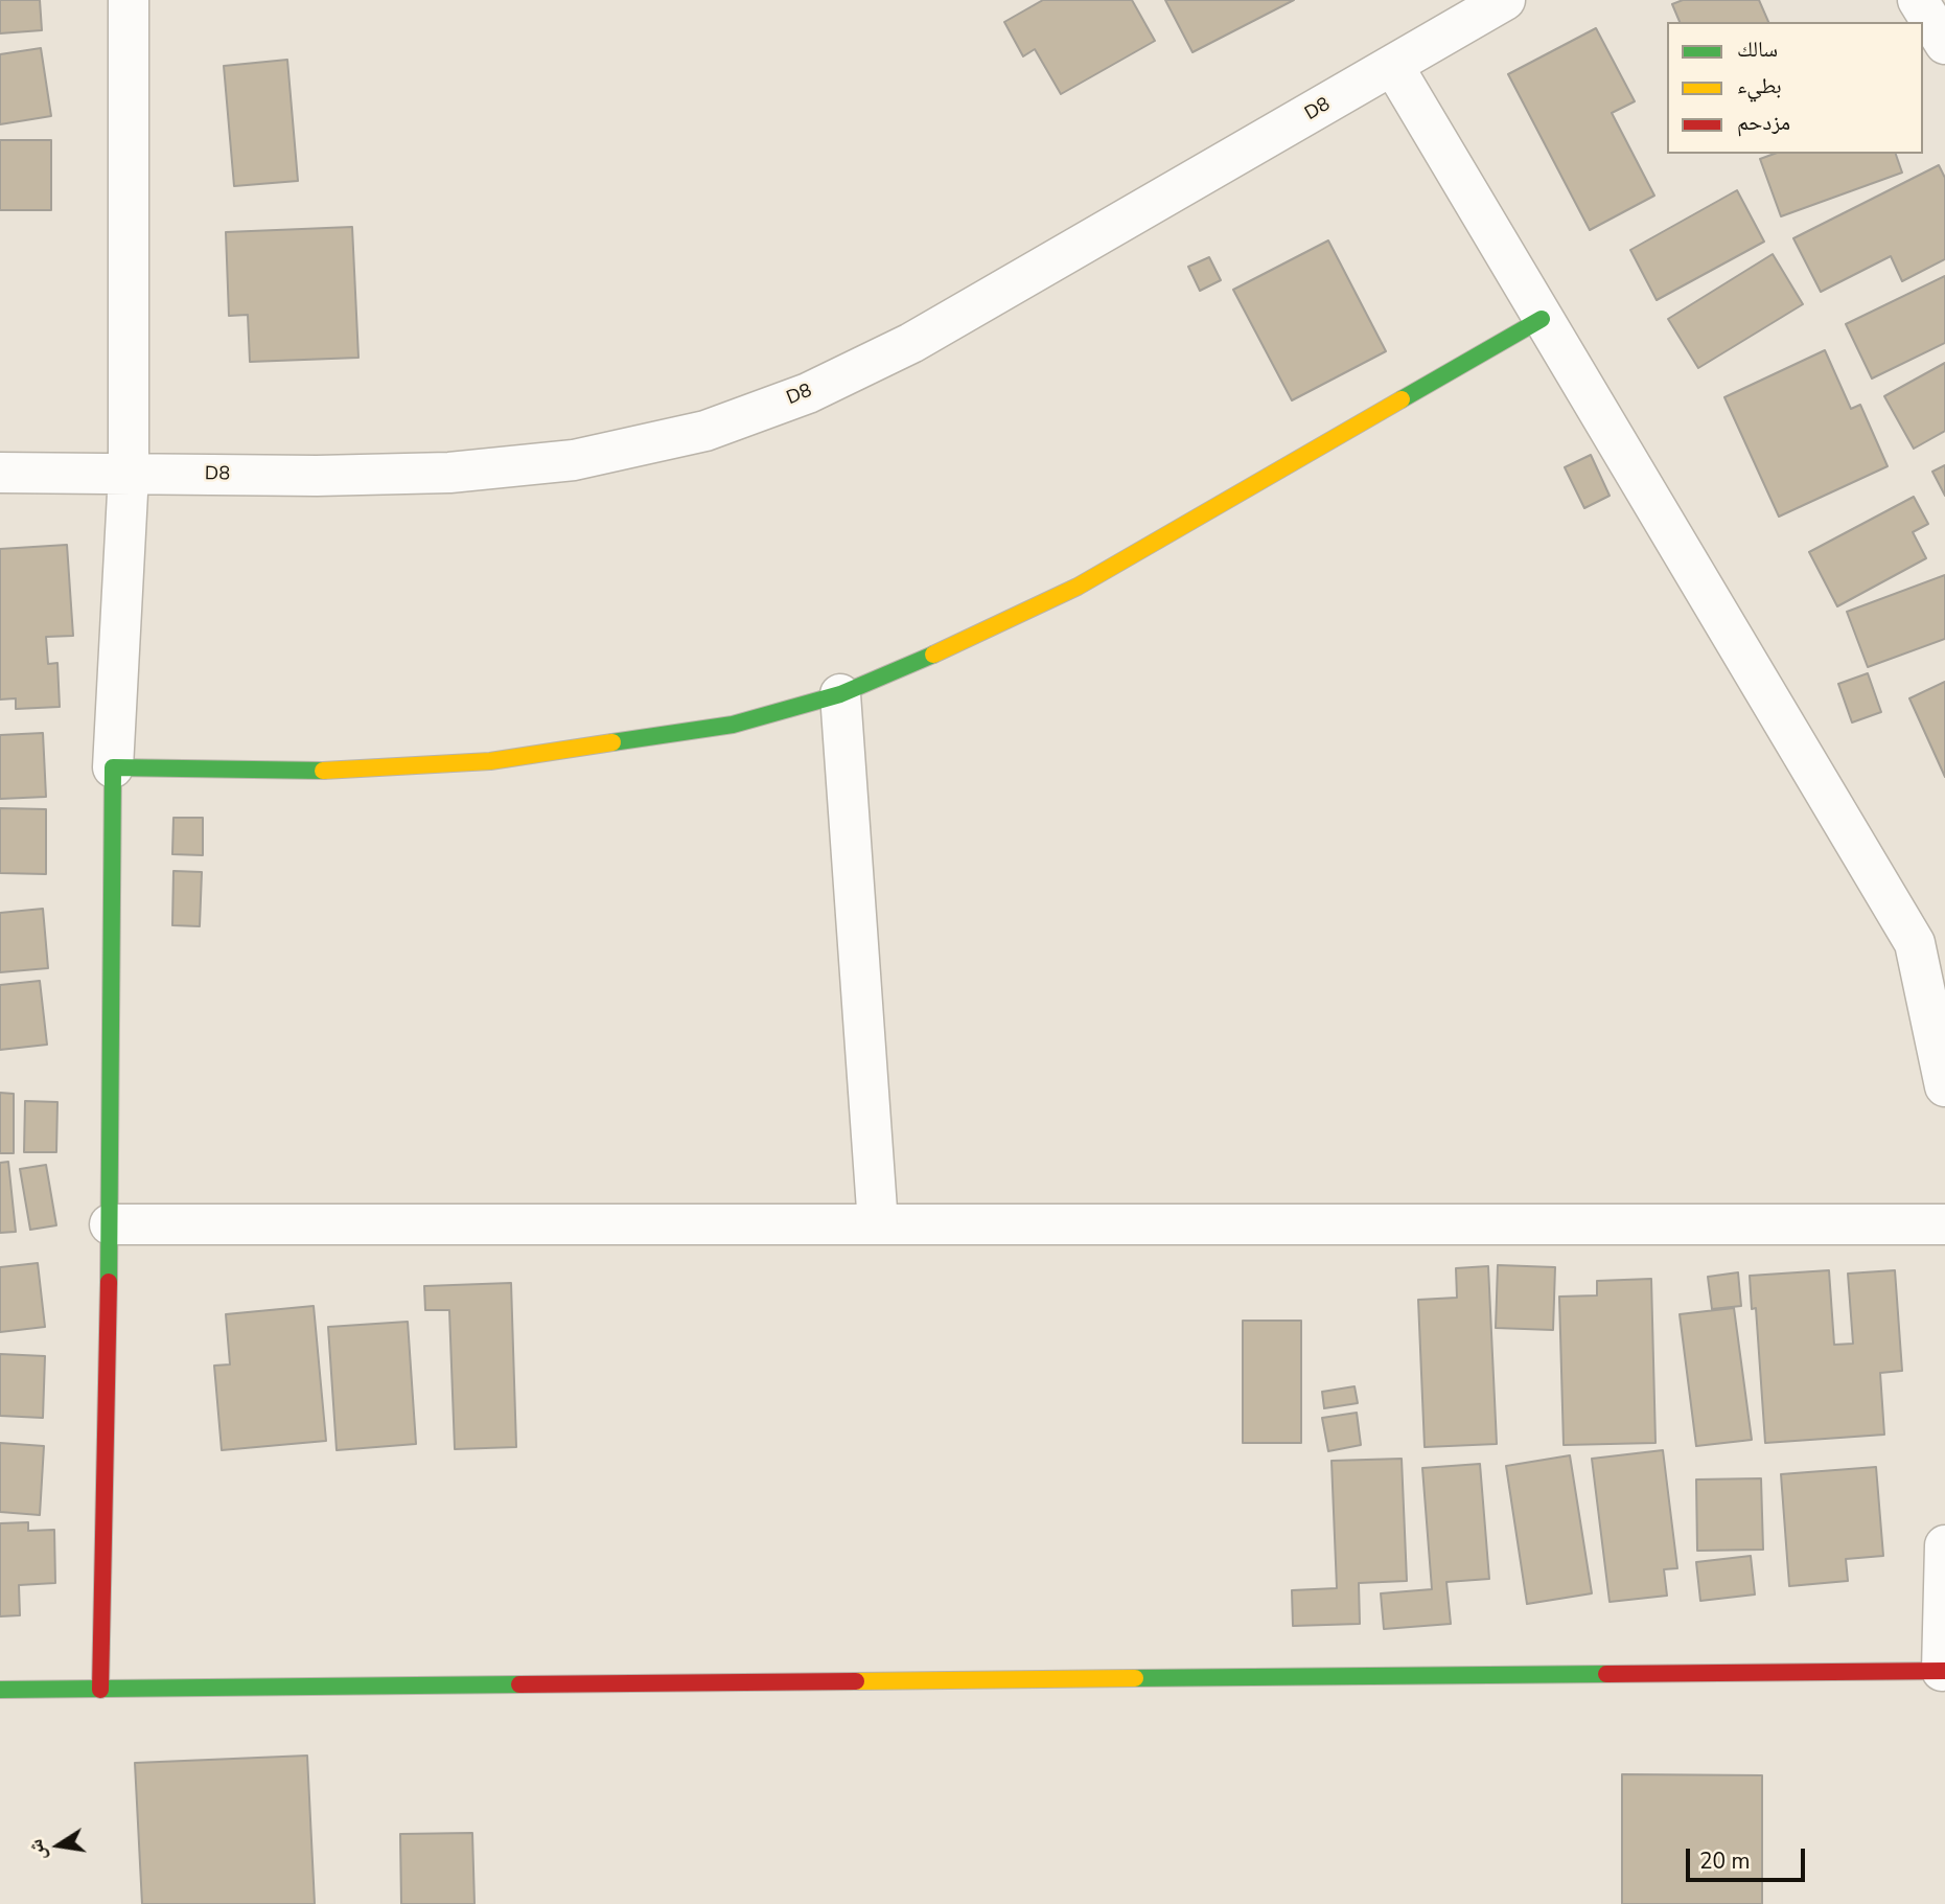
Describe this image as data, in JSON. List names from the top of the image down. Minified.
{"streets":{"street":["D8"]},"legend":["سالك","بطيء","مزدحم"],"scale_bar":"20 m","north":"left"}
